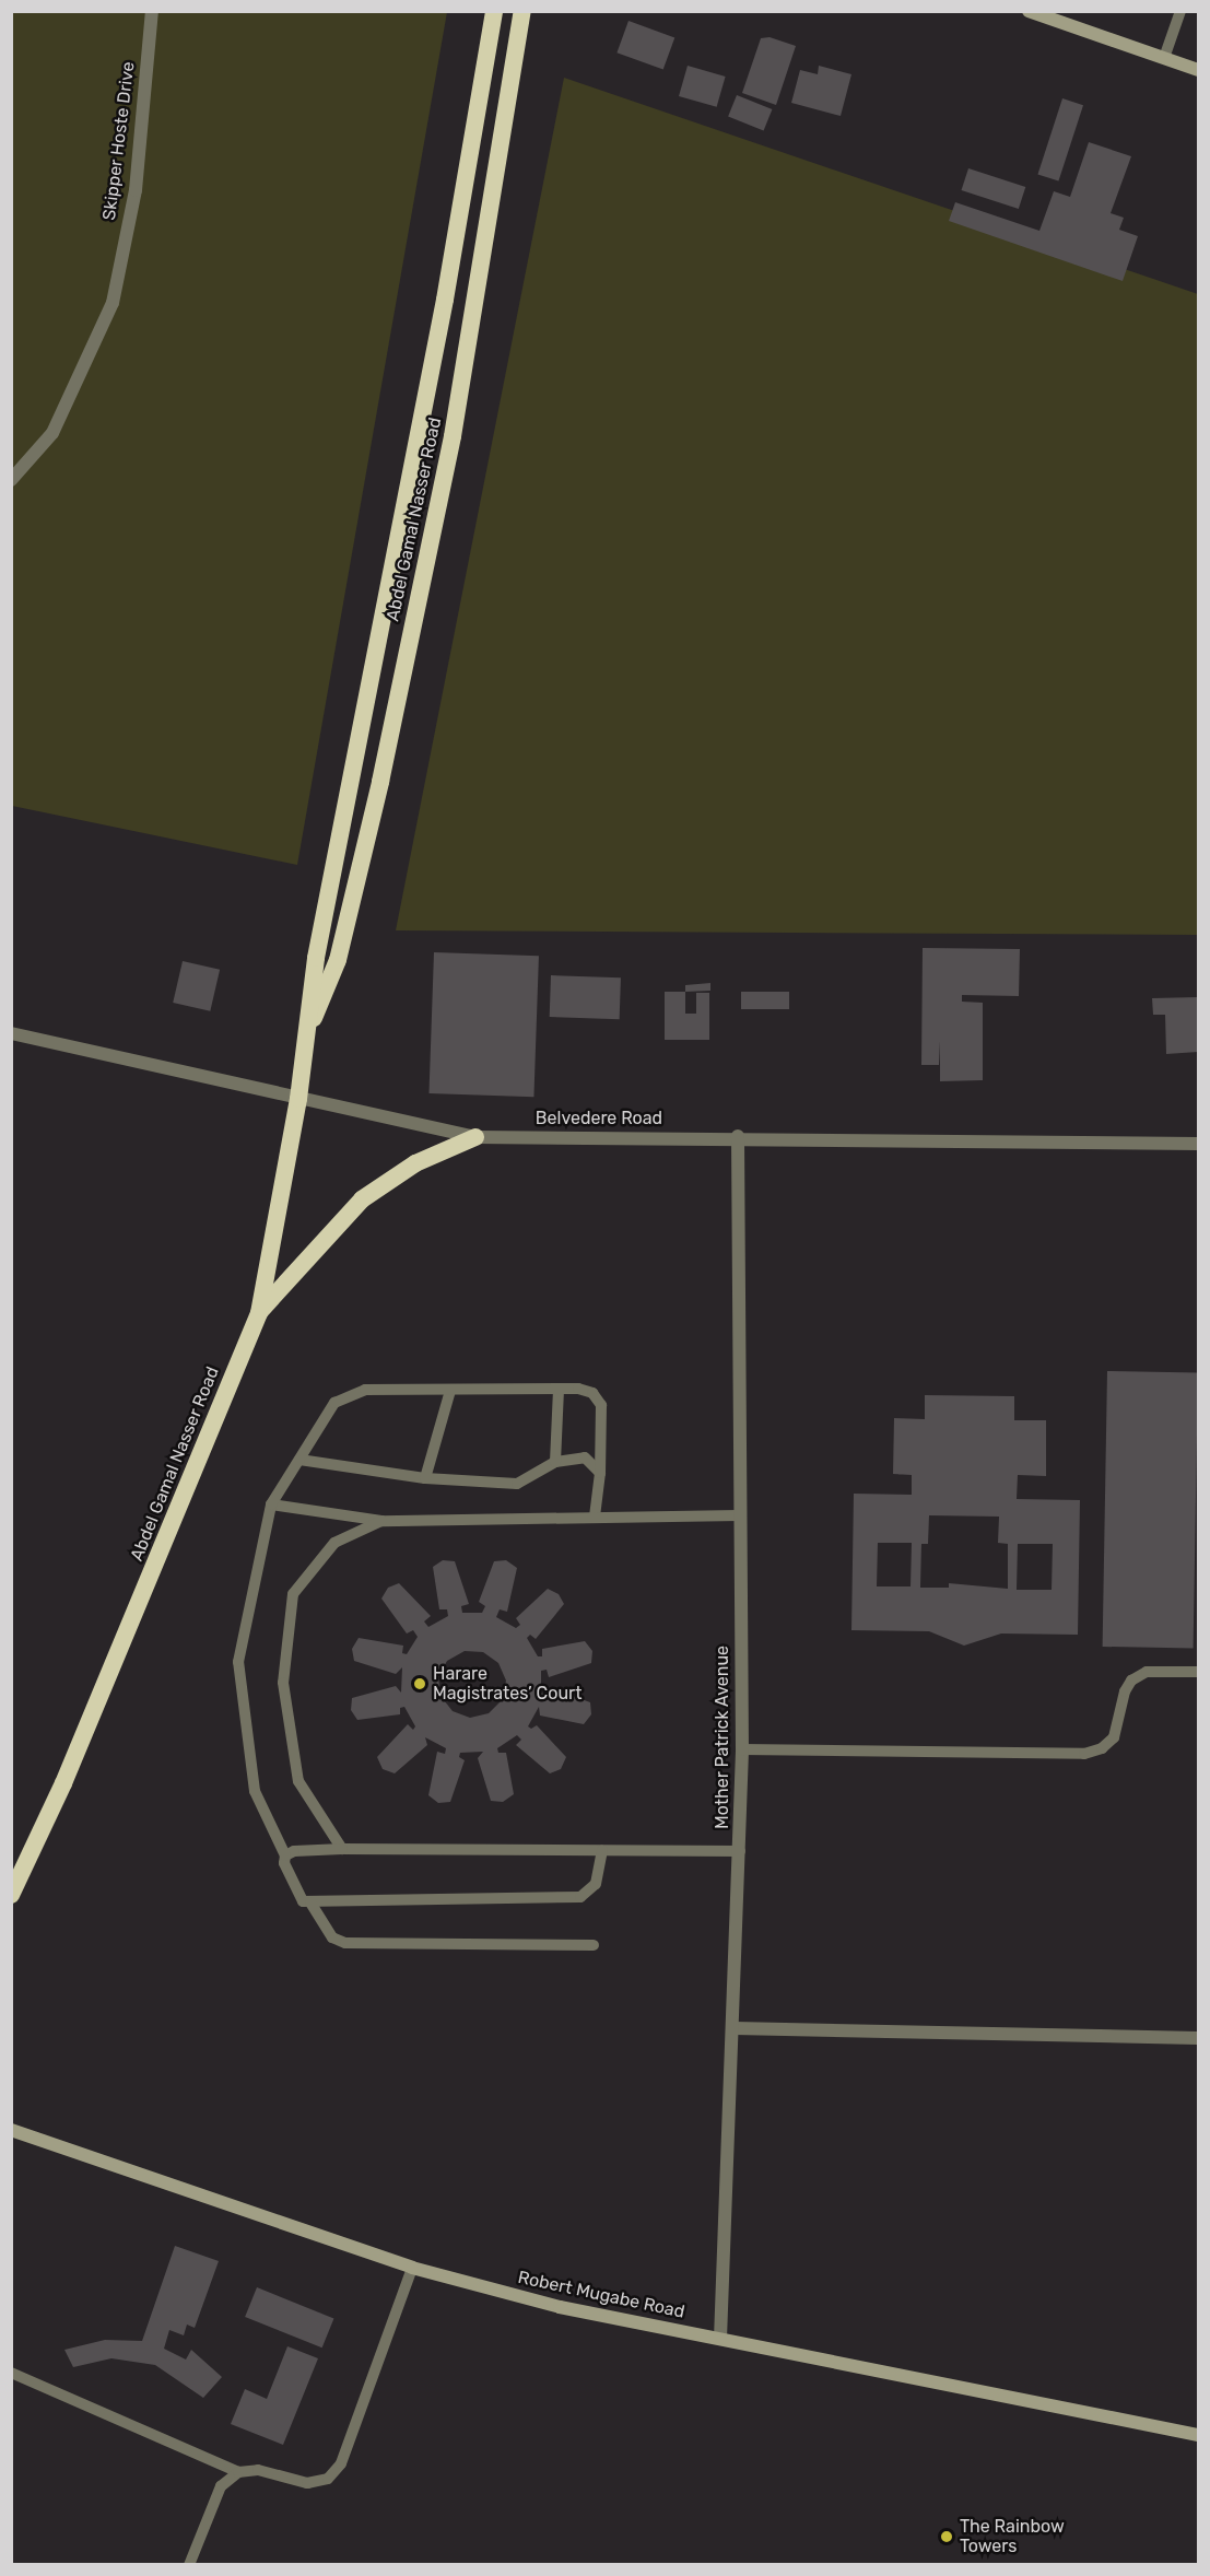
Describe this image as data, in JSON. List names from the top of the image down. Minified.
{"streets":{"highway":["Abdel Gamal Nasser Road"],"main road":["Robert Mugabe Road"],"street":["Skipper Hoste Drive","Belvedere Road","Mother Patrick Avenue"]},"crossings":[["Abdel Gamal Nasser Road","Belvedere Road"],["Belvedere Road","Mother Patrick Avenue"],["Mother Patrick Avenue","Robert Mugabe Road"]],"places":["Harare Magistrates’ Court","The Rainbow Towers"]}
